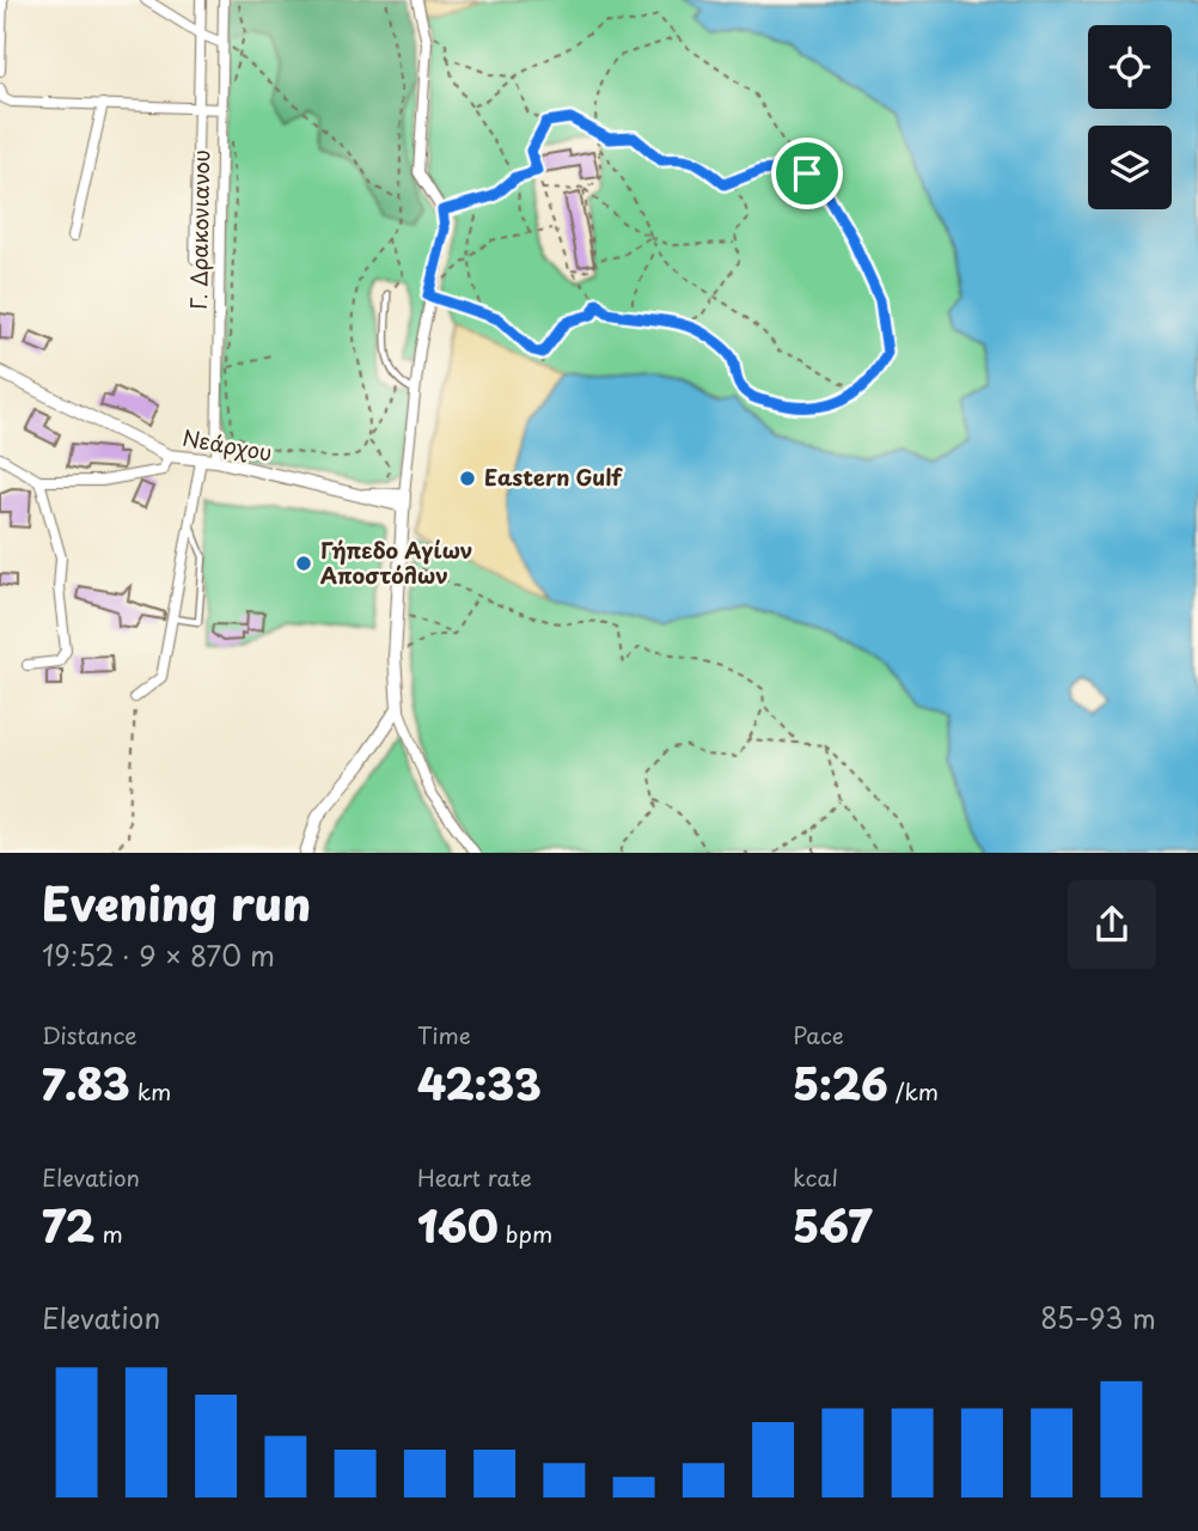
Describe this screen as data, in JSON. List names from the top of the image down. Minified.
{"streets":{"street":["Γ. Δρακονιανου","Νεάρχου"]},"crossings":[["Γ. Δρακονιανου","Νεάρχου"]],"places":["Eastern Gulf","Γήπεδο Αγίων Αποστόλων"],"page":{"heading":["Evening run","19:52 · 9 × 870 m"],"stats":[["Distance","7.83 km"],["Time","42:33"],["Pace","5:26 /km"],["Elevation","72 m"],["Heart rate","160 bpm"],["kcal","567"]],"chart":["Elevation","85–93 m"]}}
